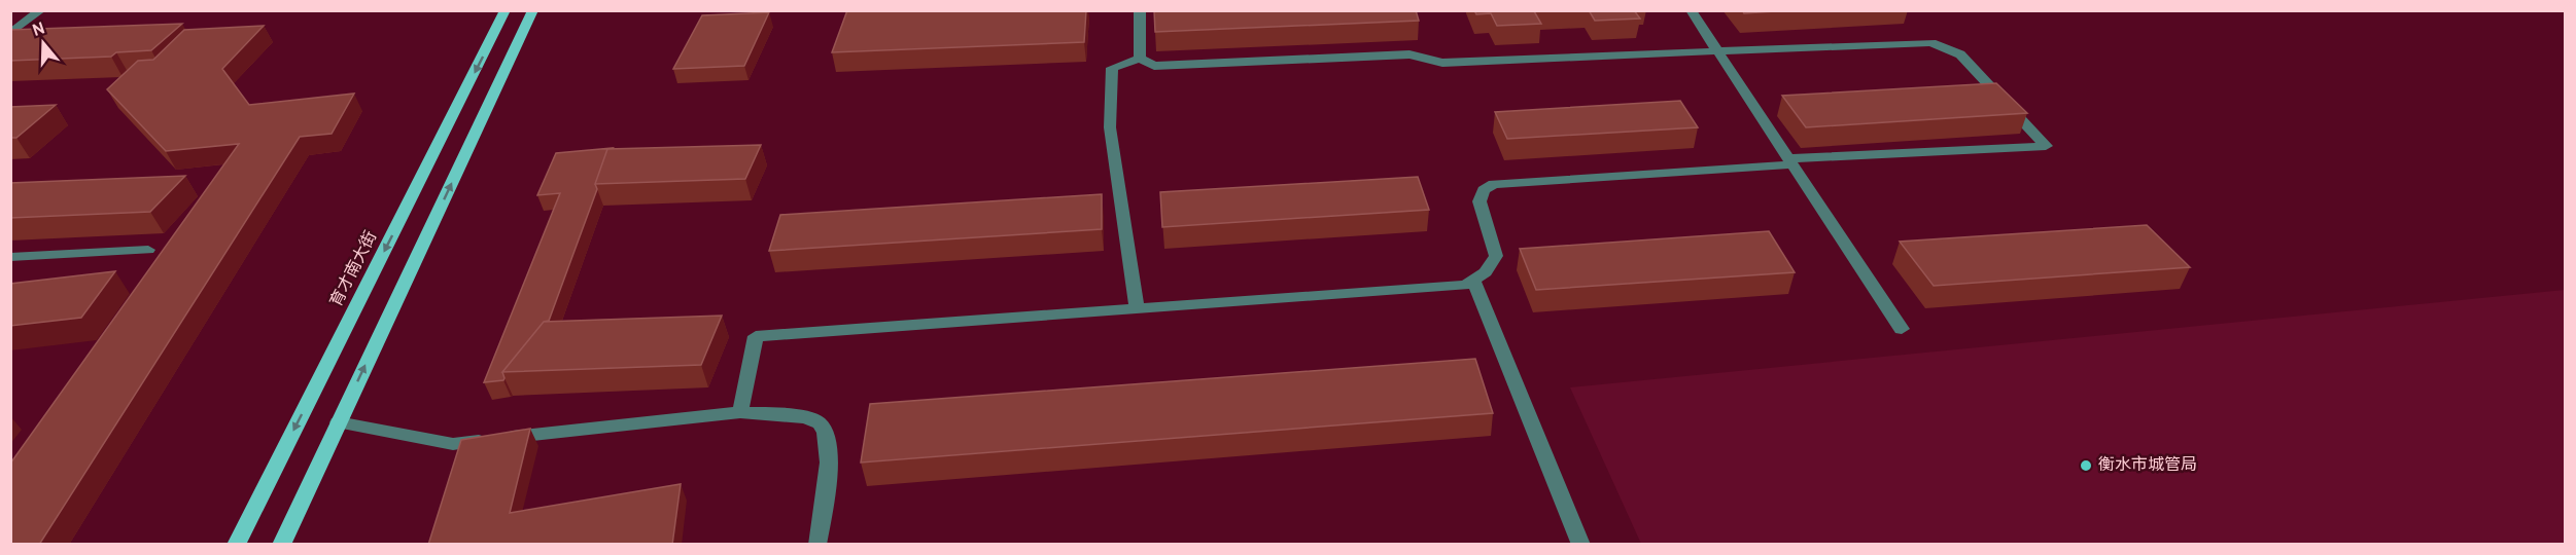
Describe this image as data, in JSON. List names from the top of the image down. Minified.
{"streets":{"main road":["育才南大街"]},"places":["衡水市城管局"],"north":"top"}
